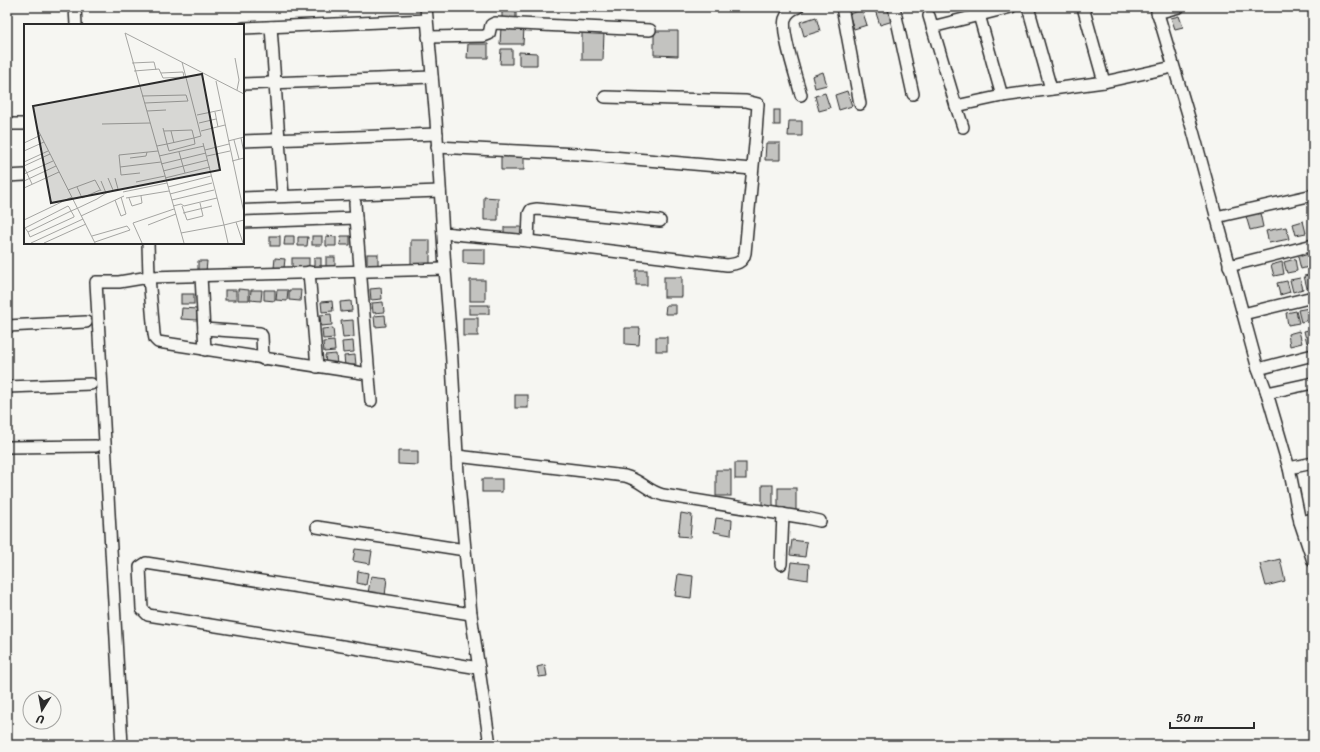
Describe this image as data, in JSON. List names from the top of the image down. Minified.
{"scale_bar":"50 m","north":"bottom"}
